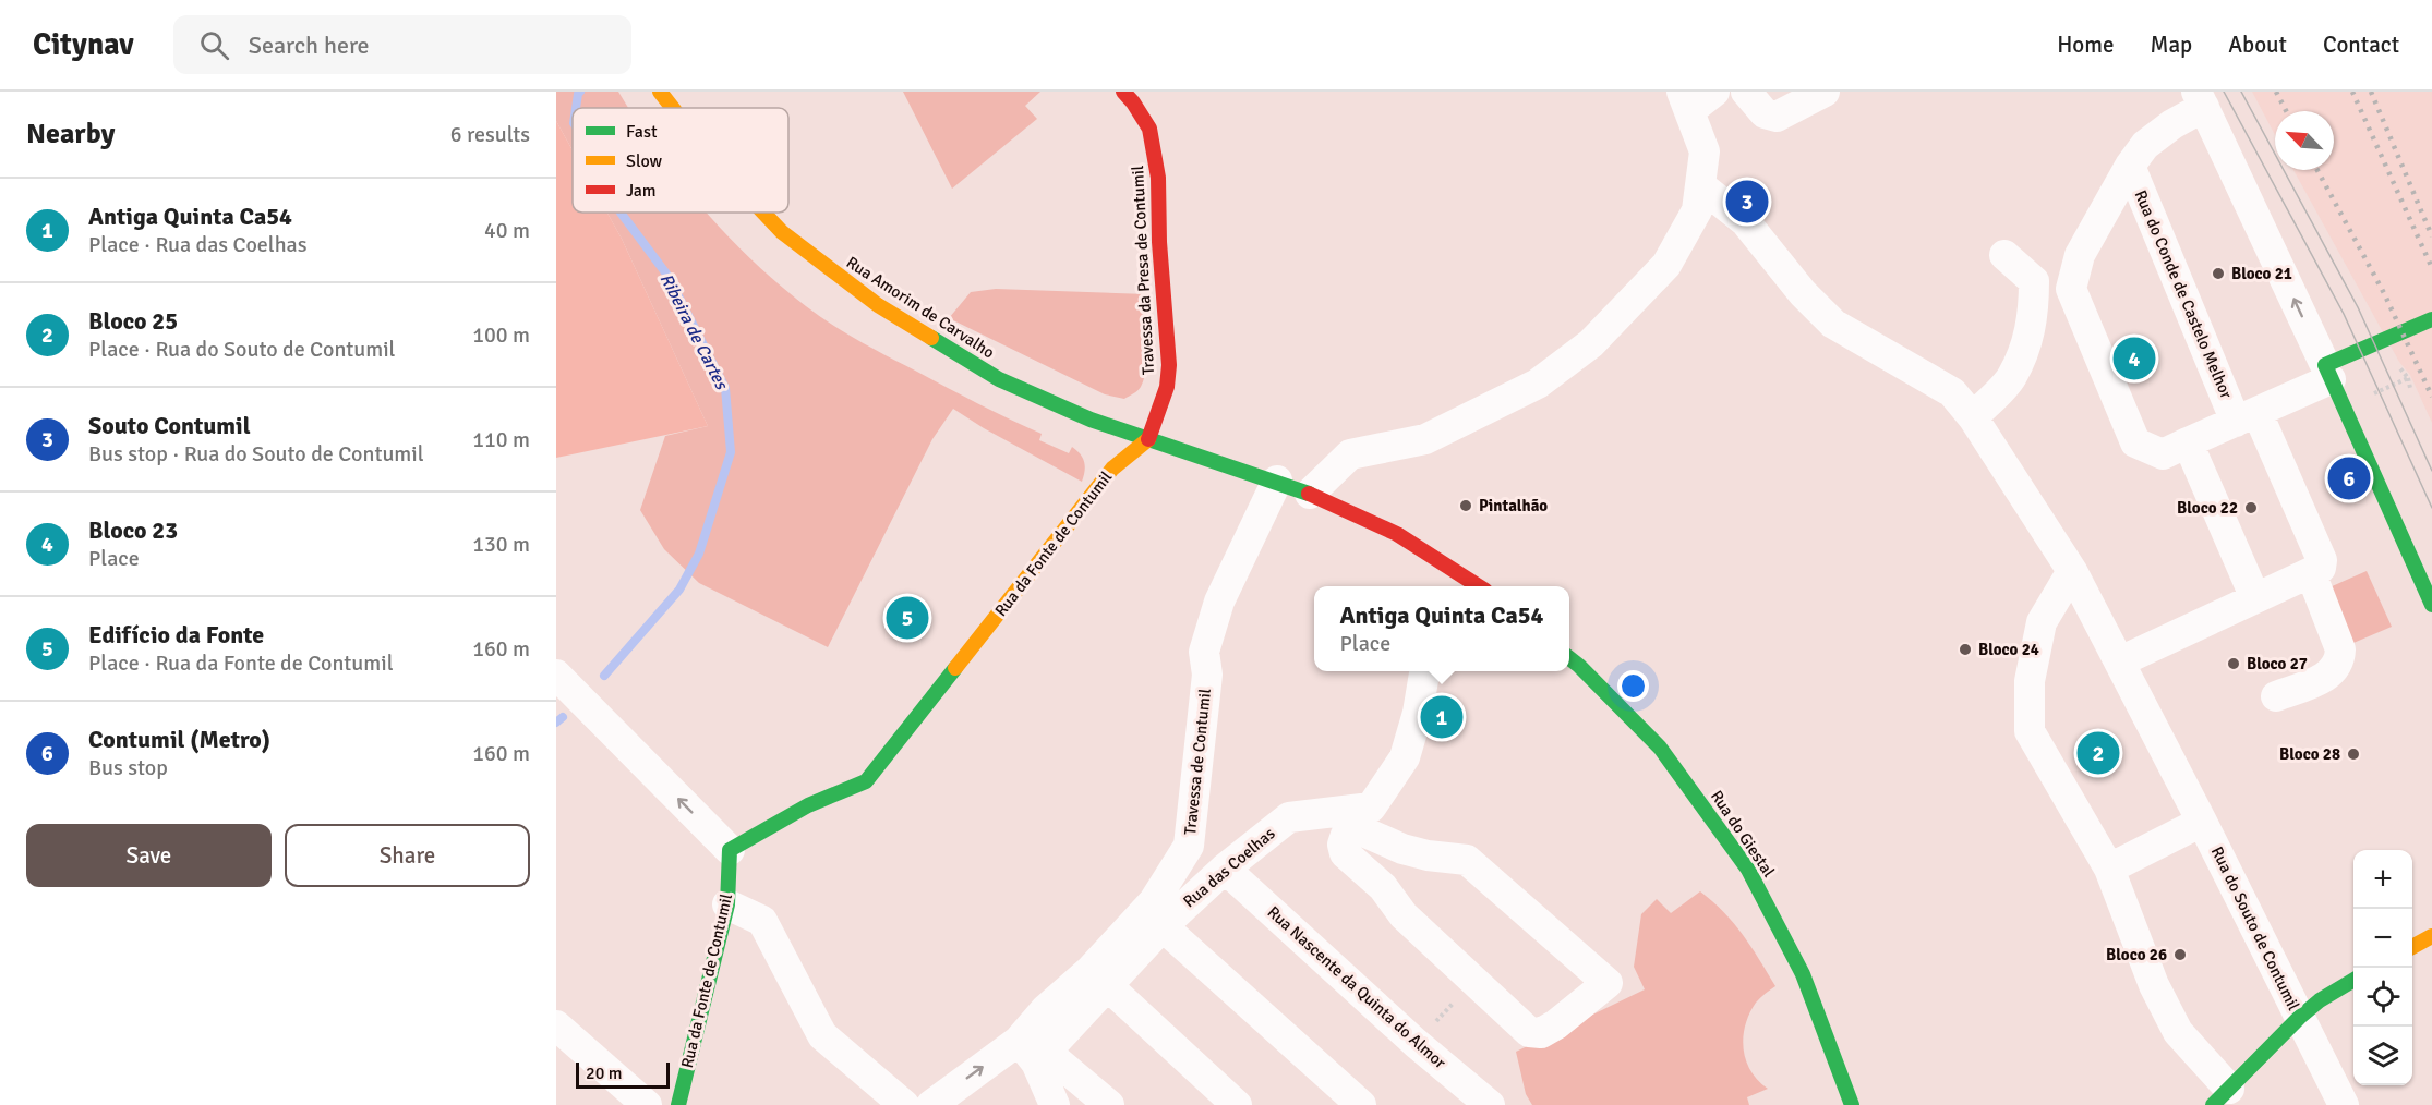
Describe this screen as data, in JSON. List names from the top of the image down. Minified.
{"streets":{"street":["Travessa da Presa de Contumil","Rua do Conde de Castelo Melhor","Rua Amorim de Carvalho","Rua da Fonte de Contumil","Travessa de Contumil","Rua do Giestal","Rua das Coelhas","Rua do Souto de Contumil","Rua Nascente da Quinta do Almor"]},"crossings":[["Travessa da Presa de Contumil","Rua Amorim de Carvalho"],["Travessa da Presa de Contumil","Rua da Fonte de Contumil"],["Rua Amorim de Carvalho","Rua da Fonte de Contumil"],["Travessa de Contumil","Rua das Coelhas"],["Rua das Coelhas","Rua Nascente da Quinta do Almor"]],"water":["Ribeira de Cartes"],"places":["Bloco 21","Pintalhão","Bloco 22","Bloco 24","Bloco 27","Bloco 28","Bloco 26"],"legend":["Fast","Slow","Jam"],"scale_bar":"20 m","north":"top left","page":{"header":"Citynav","search":"Search here","nav":["Home","Map","About","Contact"],"heading":["Nearby","6 results"],"list":[{"mark":"1","name":"Antiga Quinta Ca54","note":"Place · Rua das Coelhas","value":"40 m"},{"mark":"2","name":"Bloco 25","note":"Place · Rua do Souto de Contumil","value":"100 m"},{"mark":"3","name":"Souto Contumil","note":"Bus stop · Rua do Souto de Contumil","value":"110 m"},{"mark":"4","name":"Bloco 23","note":"Place","value":"130 m"},{"mark":"5","name":"Edifício da Fonte","note":"Place · Rua da Fonte de Contumil","value":"160 m"},{"mark":"6","name":"Contumil (Metro)","note":"Bus stop","value":"160 m"}],"pins":["3","4","6","5","1","2"],"popup":["Antiga Quinta Ca54","Place"],"buttons":["Save","Share"],"map_buttons":["+","−"],"scale":"20 m"}}
